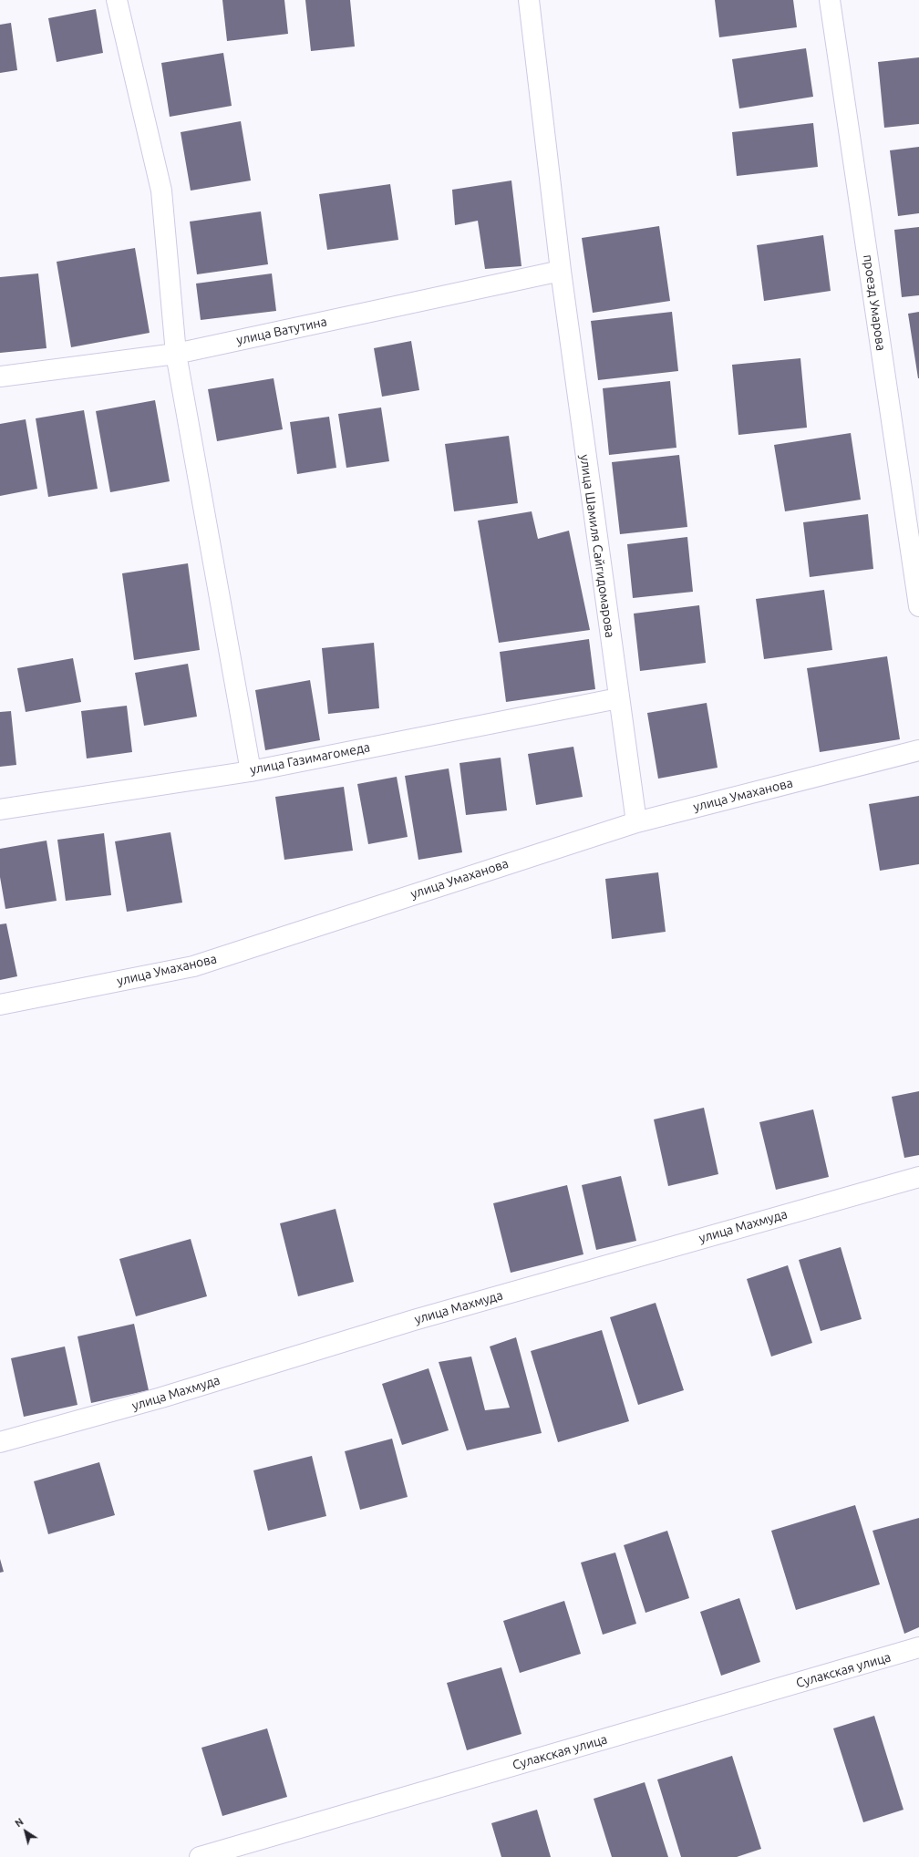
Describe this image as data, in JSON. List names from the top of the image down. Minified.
{"streets":{"street":["проезд Умарова","улица Ватутина","улица Шамиля Сайгидомарова","улица Газимагомеда","улица Умаханова","улица Махмуда","Сулакская улица"]},"crossings":[["улица Ватутина","улица Шамиля Сайгидомарова"],["улица Шамиля Сайгидомарова","улица Газимагомеда"],["улица Шамиля Сайгидомарова","улица Умаханова"]],"north":"top left"}
